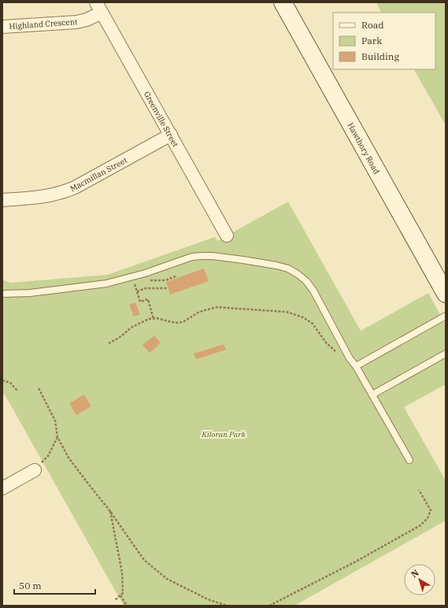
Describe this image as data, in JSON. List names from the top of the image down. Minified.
{"streets":{"main road":["Hawthory Road"],"street":["Highland Crescent","Greenville Street","Macmillan Street"]},"crossings":[["Highland Crescent","Greenville Street"],["Greenville Street","Macmillan Street"]],"parks":["Kiloran Park"],"legend":["Road","Park","Building"],"scale_bar":"50 m","north":"top left"}
